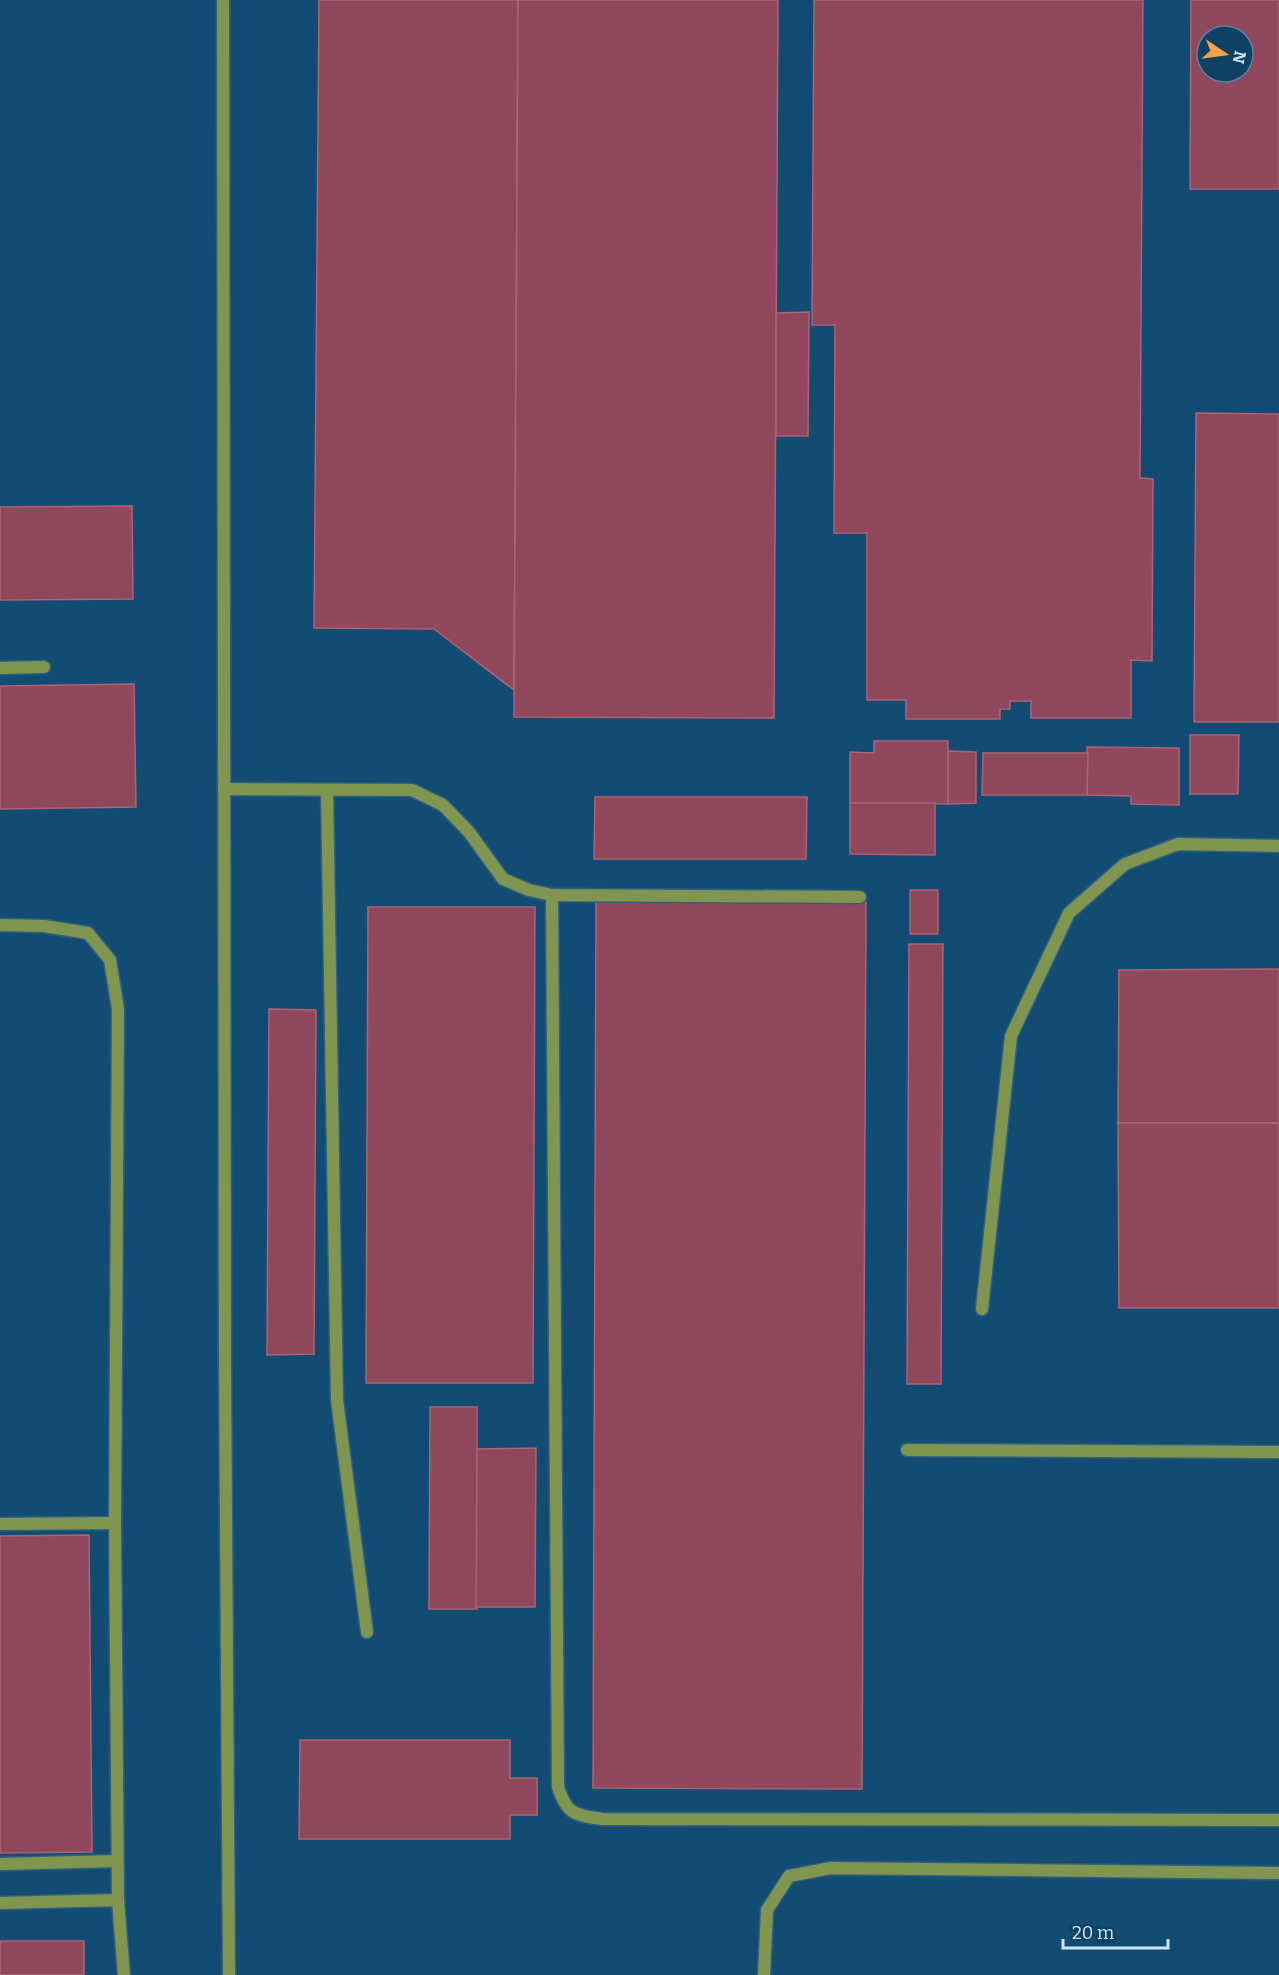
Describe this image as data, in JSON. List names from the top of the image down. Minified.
{"scale_bar":"20 m","north":"right"}
